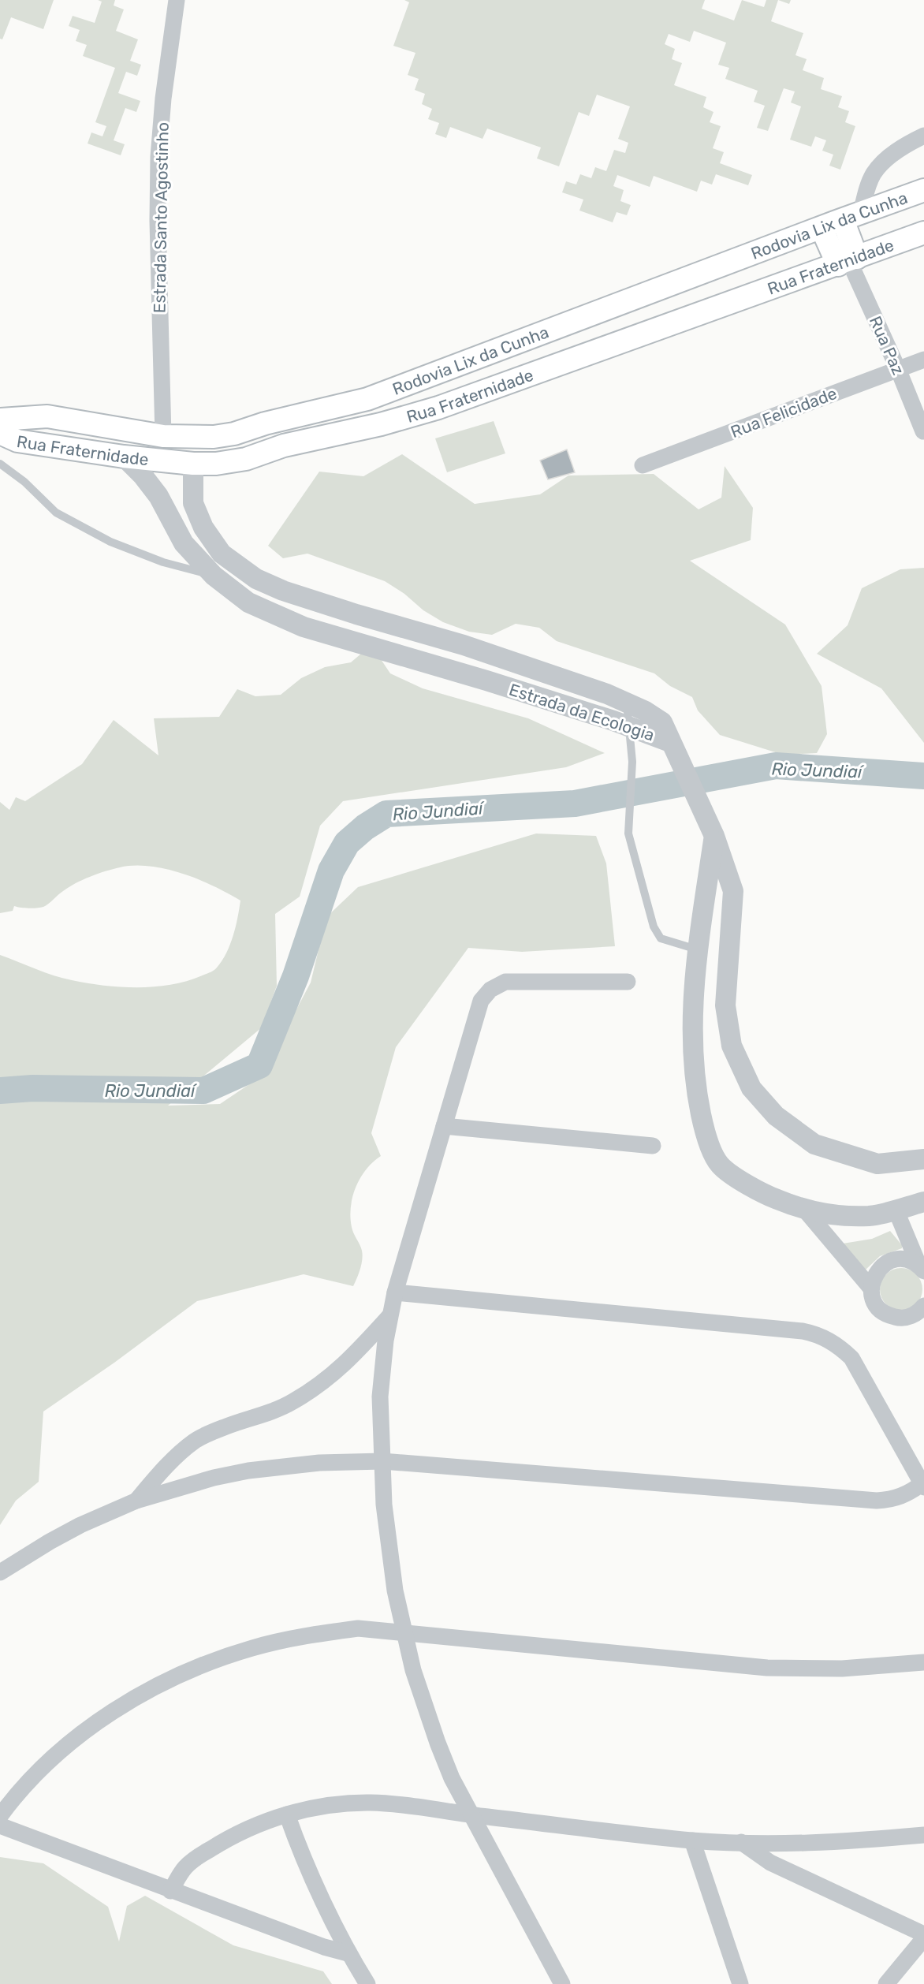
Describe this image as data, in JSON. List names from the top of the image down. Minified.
{"streets":{"main road":["Rodovia Lix da Cunha","Rua Fraternidade"],"street":["Estrada Santo Agostinho","Rua Paz","Rua Felicidade","Estrada da Ecologia"]},"crossings":[["Estrada Santo Agostinho","Rodovia Lix da Cunha"],["Rua Fraternidade","Rua Paz"],["Rua Fraternidade","Estrada da Ecologia"],["Rua Paz","Rua Felicidade"]],"water":["Rio Jundiaí"]}
